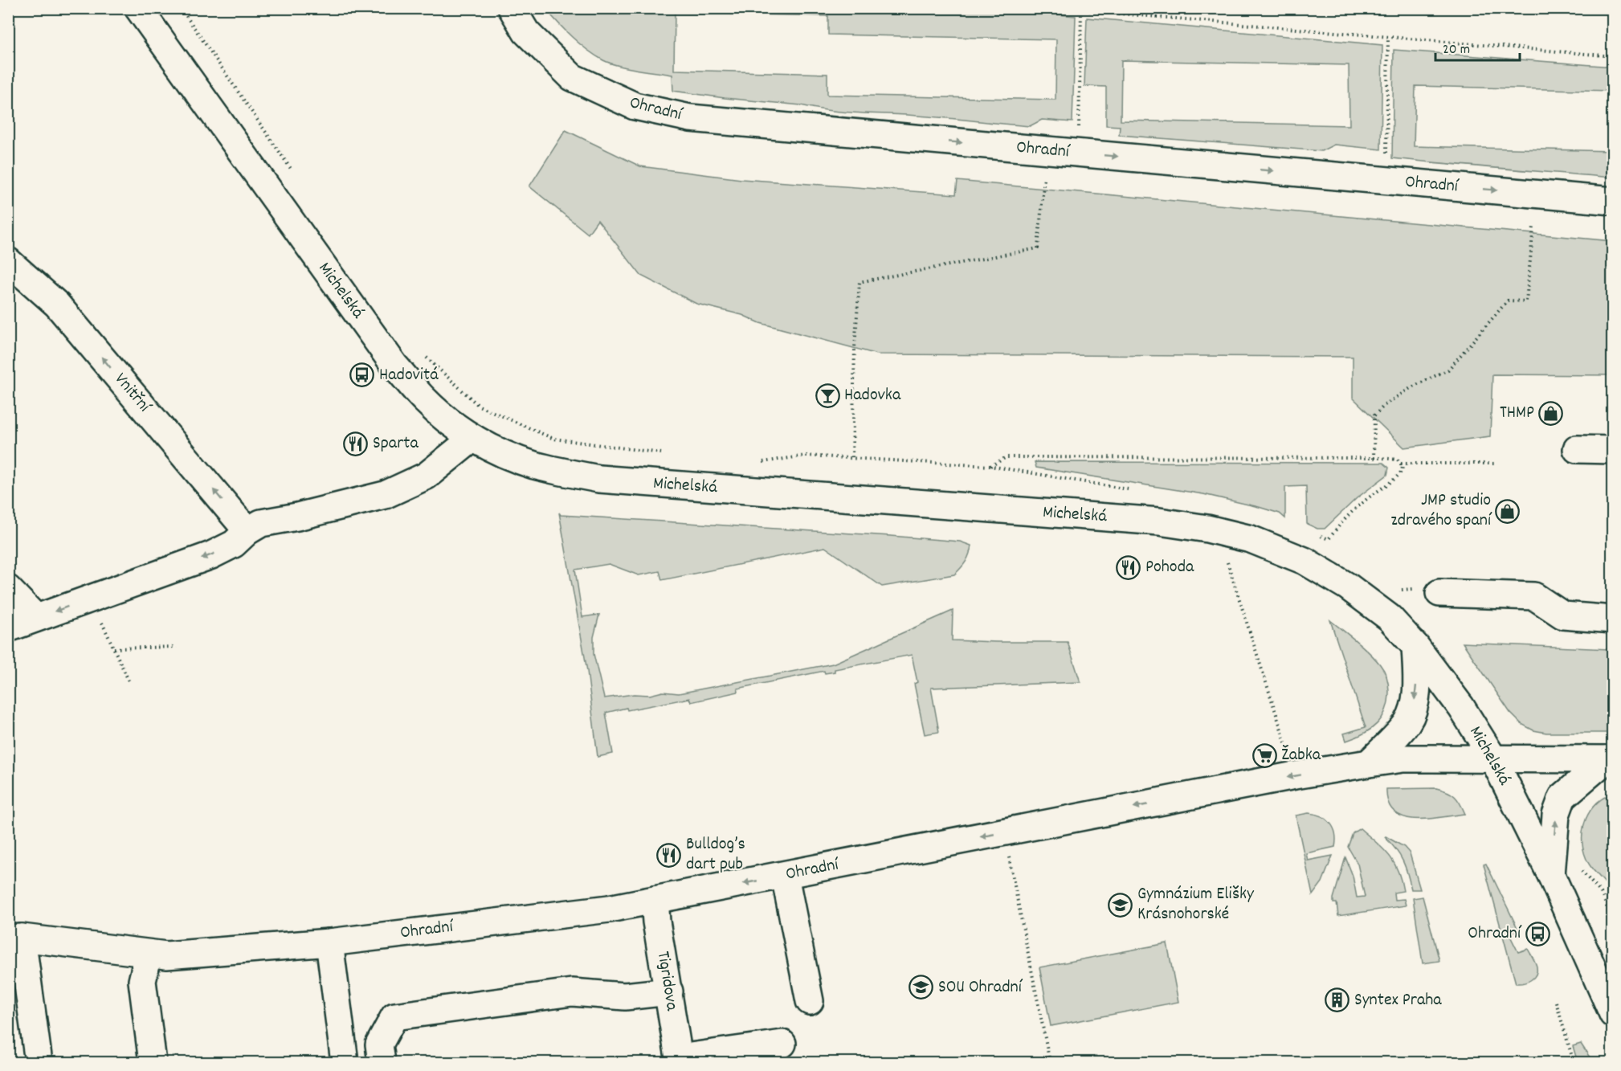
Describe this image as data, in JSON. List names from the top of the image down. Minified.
{"streets":{"street":["Ohradní","Michelská","Vnitřní","Tigridova"]},"crossings":[["Ohradní","Michelská"],["Ohradní","Tigridova"]],"one_way":["Vnitřní"],"places":{"bus stop":["Hadovitá","Ohradní"],"bar":["Hadovka"],"shop":["THMP","JMP studio zdravého spaní"],"restaurant":["Sparta","Pohoda","Bulldog’s dart pub"],"supermarket":["Žabka"],"school or university":["Gymnázium Elišky Krásnohorské","SOU Ohradní"],"building":["Syntex Praha"]},"scale_bar":"20 m"}
